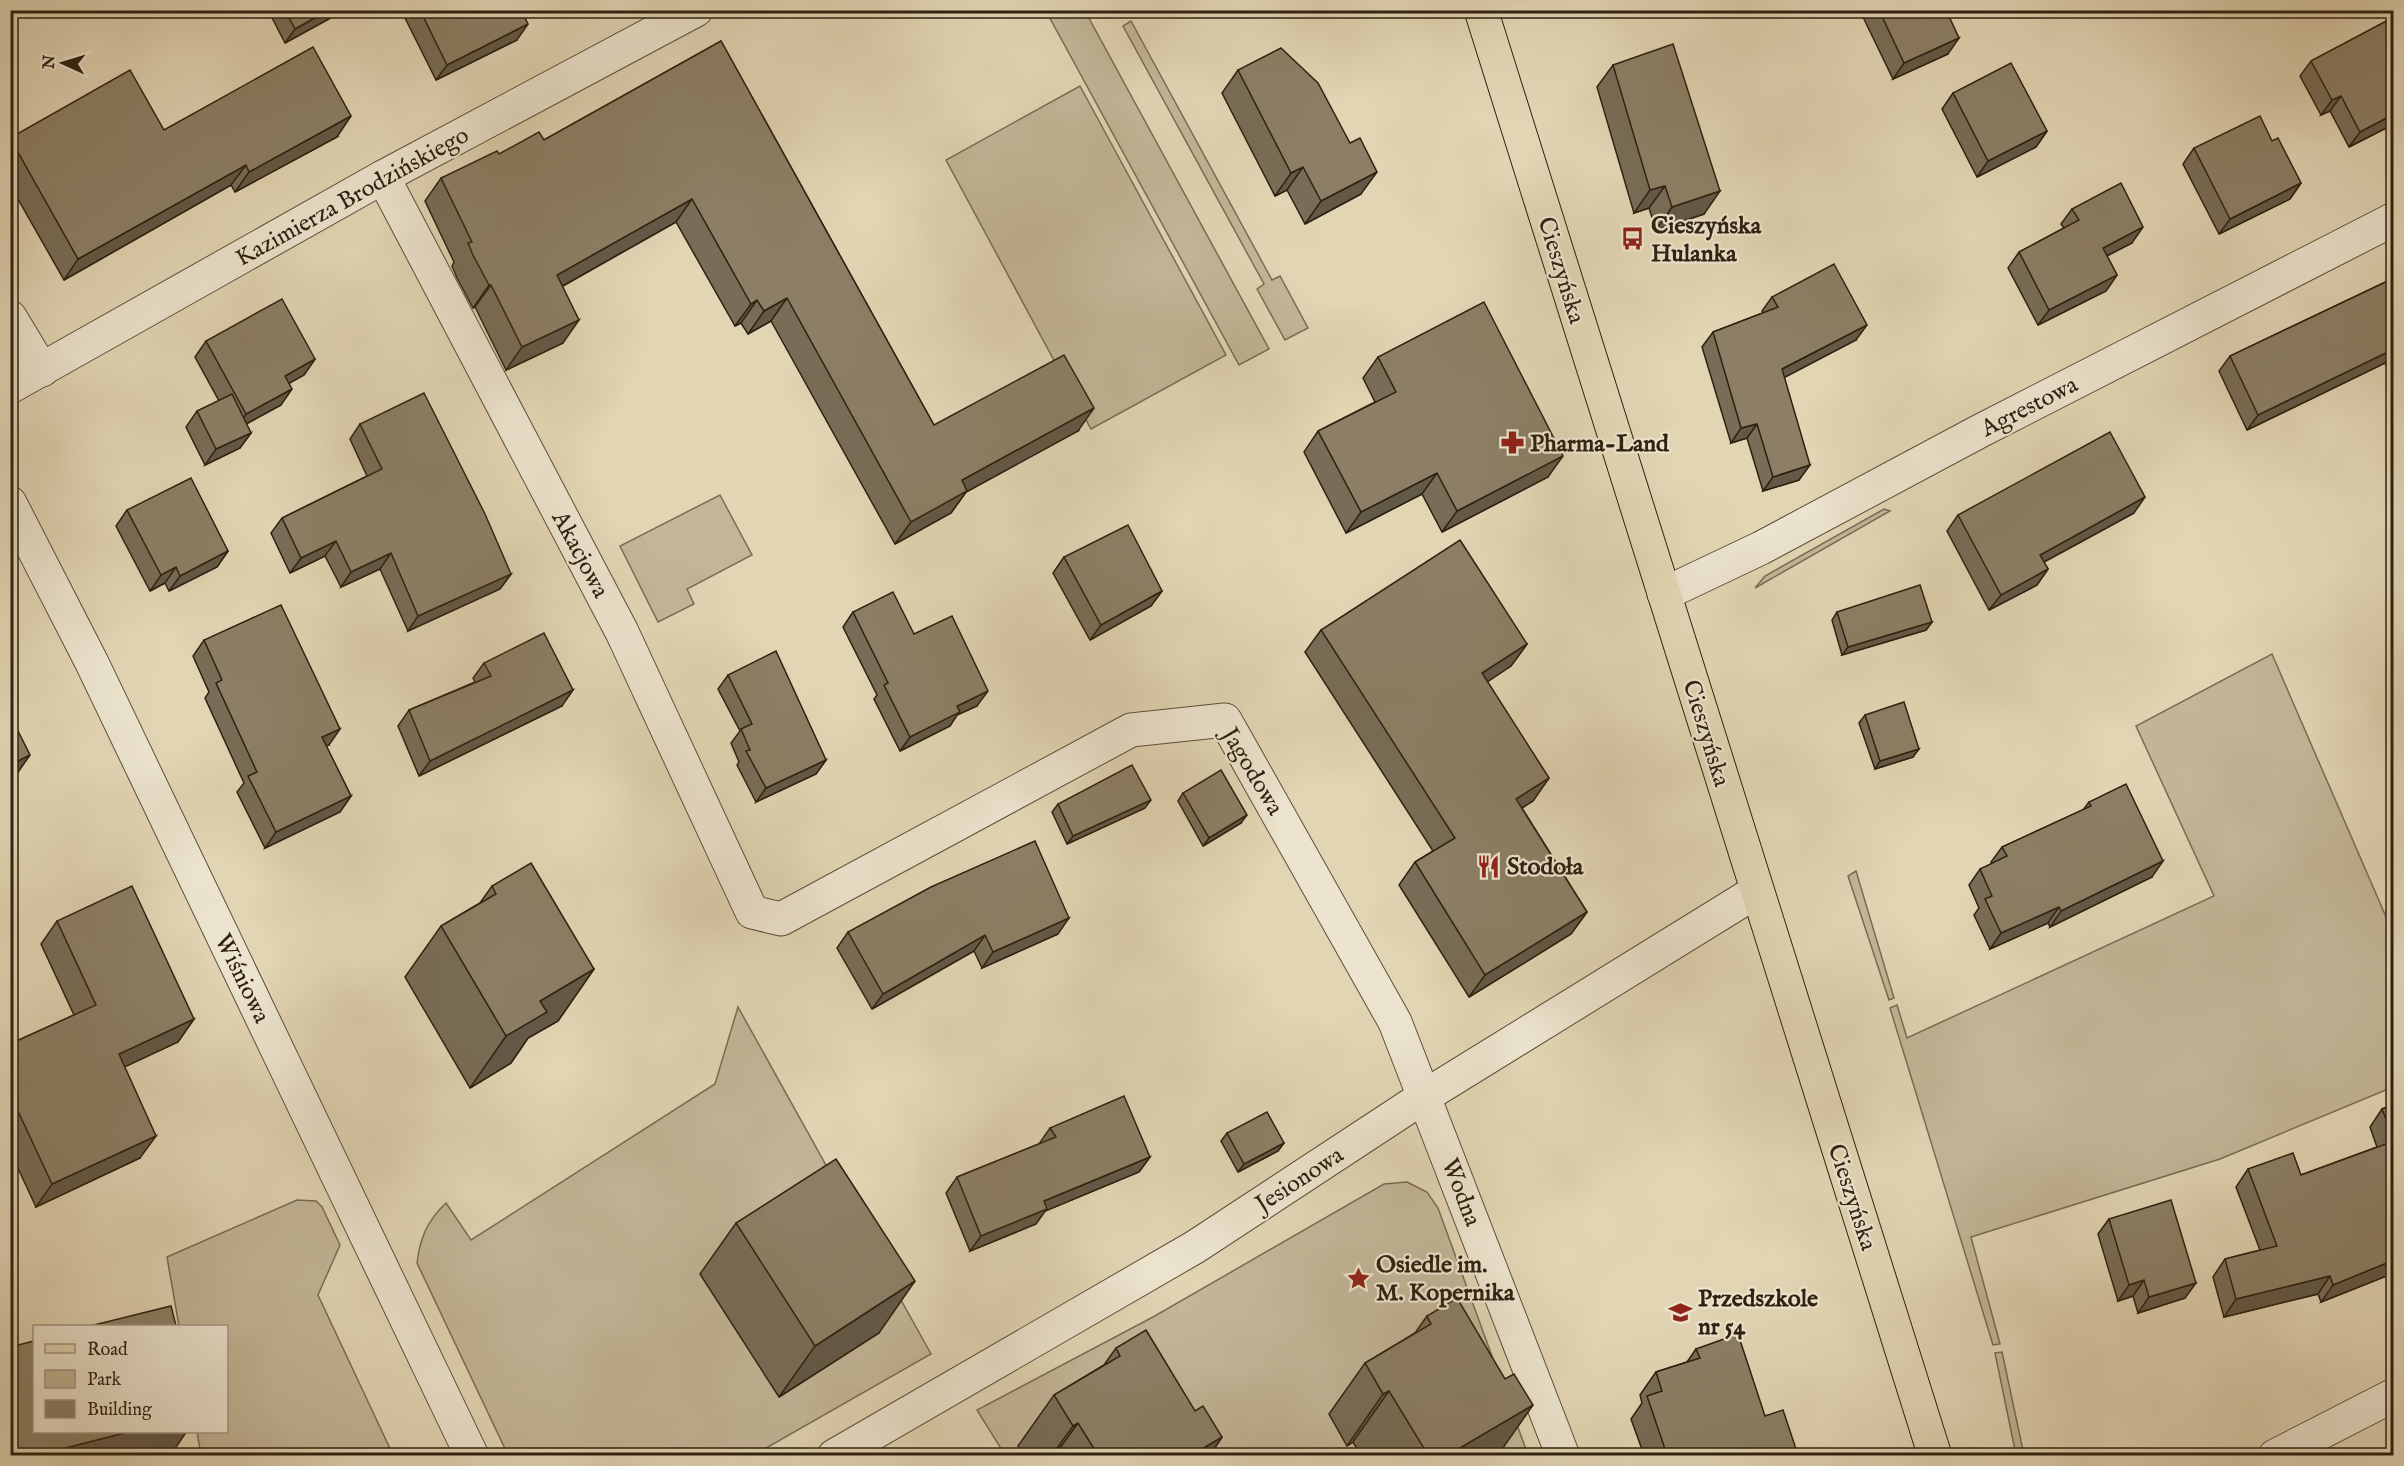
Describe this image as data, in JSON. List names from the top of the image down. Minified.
{"streets":{"main road":["Cieszyńska"],"street":["Kazimierza Brodzińskiego","Agrestowa","Akacjowa","Jagodowa","Wiśniowa","Jesionowa","Wodna"]},"crossings":[["Kazimierza Brodzińskiego","Akacjowa"],["Cieszyńska","Agrestowa"],["Cieszyńska","Jesionowa"],["Akacjowa","Jagodowa"],["Jagodowa","Jesionowa"],["Jagodowa","Wodna"],["Jesionowa","Wodna"]],"places":{"bus stop":["Cieszyńska Hulanka"],"pharmacy":["Pharma-Land"],"restaurant":["Stodoła"],"place":["Osiedle im. M. Kopernika"],"school or university":["Przedszkole nr 54"]},"legend":["Road","Park","Building"],"north":"left"}
